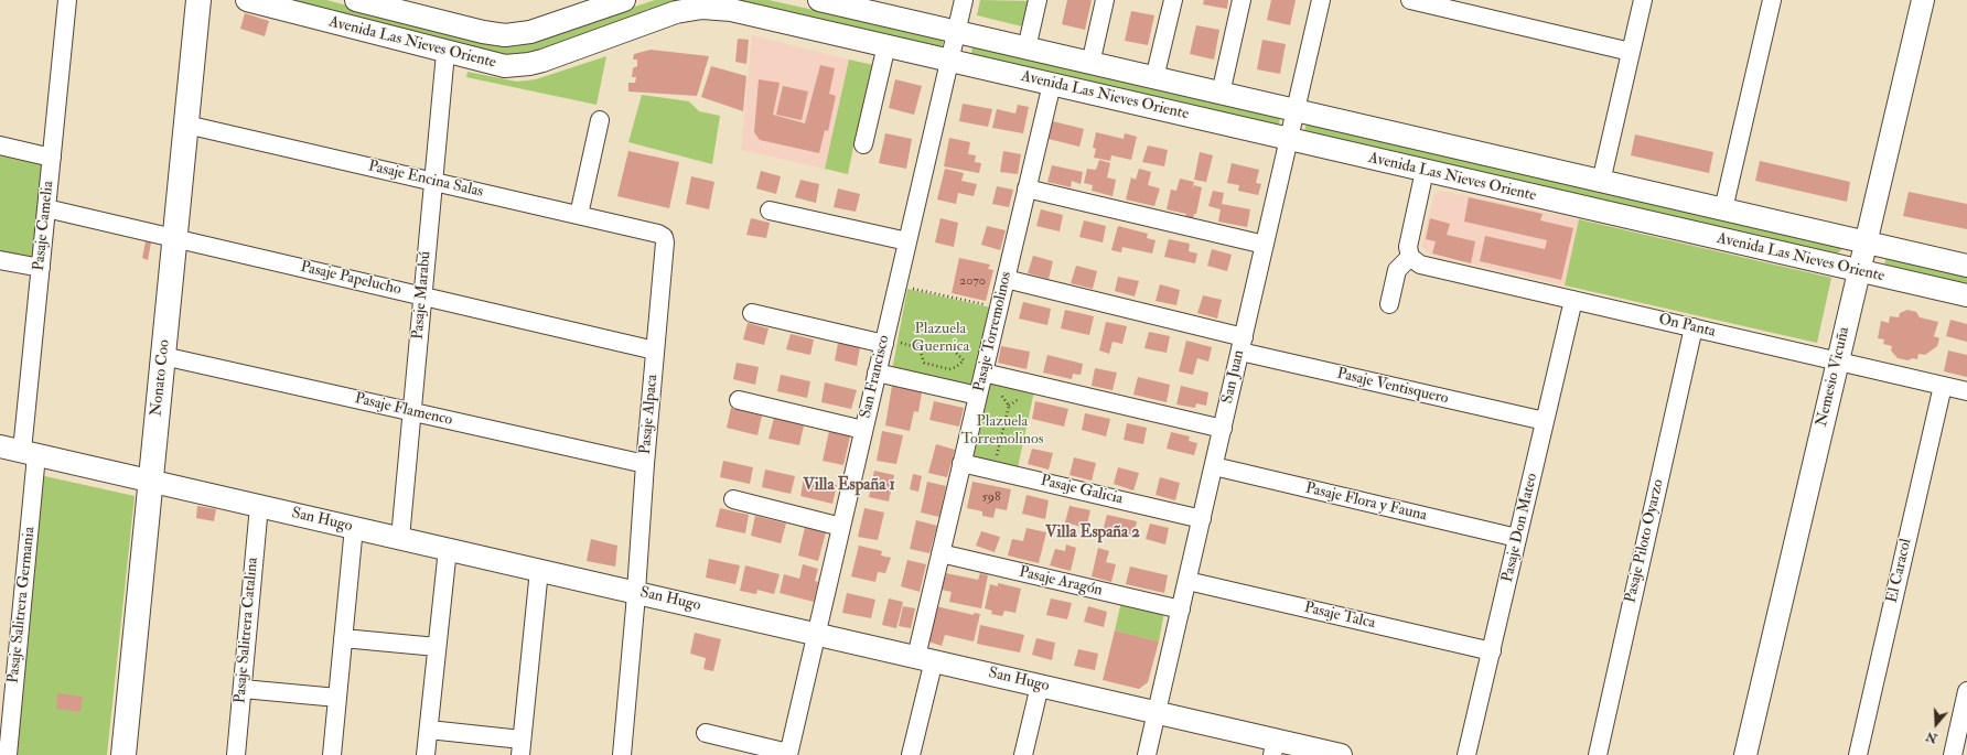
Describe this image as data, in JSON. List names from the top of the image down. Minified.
{"streets":{"main road":["Nonato Coo"],"street":["Avenida Las Nieves Oriente","Pasaje Encina Salas","Pasaje Camelia","Pasaje Papelucho","Pasaje Marabú","On Panta","Pasaje Torremolinos","San Francisco","San Juan","Nemesio Vicuña","Pasaje Ventisquero","Pasaje Flamenco","Pasaje Alpaca","Pasaje Galicia","Pasaje Flora y Fauna","San Hugo","Pasaje Don Mateo","Pasaje Piloto Oyarzo","El Caracol","Pasaje Aragón","Pasaje Salitrera Germania","Pasaje Talca","Pasaje Salitrera Catalina"]},"crossings":[["Avenida Las Nieves Oriente","Pasaje Marabú"],["Avenida Las Nieves Oriente","Pasaje Torremolinos"],["Avenida Las Nieves Oriente","San Francisco"],["Avenida Las Nieves Oriente","San Juan"],["Avenida Las Nieves Oriente","Nemesio Vicuña"],["Pasaje Encina Salas","Pasaje Marabú"],["Pasaje Encina Salas","Nonato Coo"],["Pasaje Encina Salas","Pasaje Alpaca"],["Pasaje Camelia","Pasaje Papelucho"],["Pasaje Camelia","San Hugo"],["Pasaje Camelia","Pasaje Salitrera Germania"],["Pasaje Papelucho","Pasaje Marabú"],["Pasaje Papelucho","Nonato Coo"],["Pasaje Papelucho","Pasaje Alpaca"],["Pasaje Marabú","Pasaje Flamenco"],["Pasaje Marabú","San Hugo"],["On Panta","Nemesio Vicuña"],["On Panta","Pasaje Don Mateo"],["On Panta","Pasaje Piloto Oyarzo"],["On Panta","El Caracol"],["Pasaje Torremolinos","Pasaje Ventisquero"],["Pasaje Torremolinos","Pasaje Galicia"],["Pasaje Torremolinos","San Hugo"],["Pasaje Torremolinos","Pasaje Aragón"],["San Francisco","San Hugo"],["San Juan","Pasaje Ventisquero"],["San Juan","Pasaje Galicia"],["San Juan","Pasaje Flora y Fauna"],["San Juan","San Hugo"],["San Juan","Pasaje Aragón"],["San Juan","Pasaje Talca"],["Nonato Coo","Pasaje Flamenco"],["Nonato Coo","San Hugo"],["Pasaje Ventisquero","Pasaje Don Mateo"],["Pasaje Flamenco","Pasaje Alpaca"],["Pasaje Alpaca","San Hugo"],["Pasaje Flora y Fauna","Pasaje Don Mateo"],["San Hugo","Pasaje Salitrera Germania"],["San Hugo","Pasaje Salitrera Catalina"],["Pasaje Don Mateo","Pasaje Talca"]],"districts":["Villa España 1","Villa España 2"],"parks":["Plazuela Guernica","Plazuela Torremolinos"],"house_numbers":["2070","598"],"north":"bottom"}
